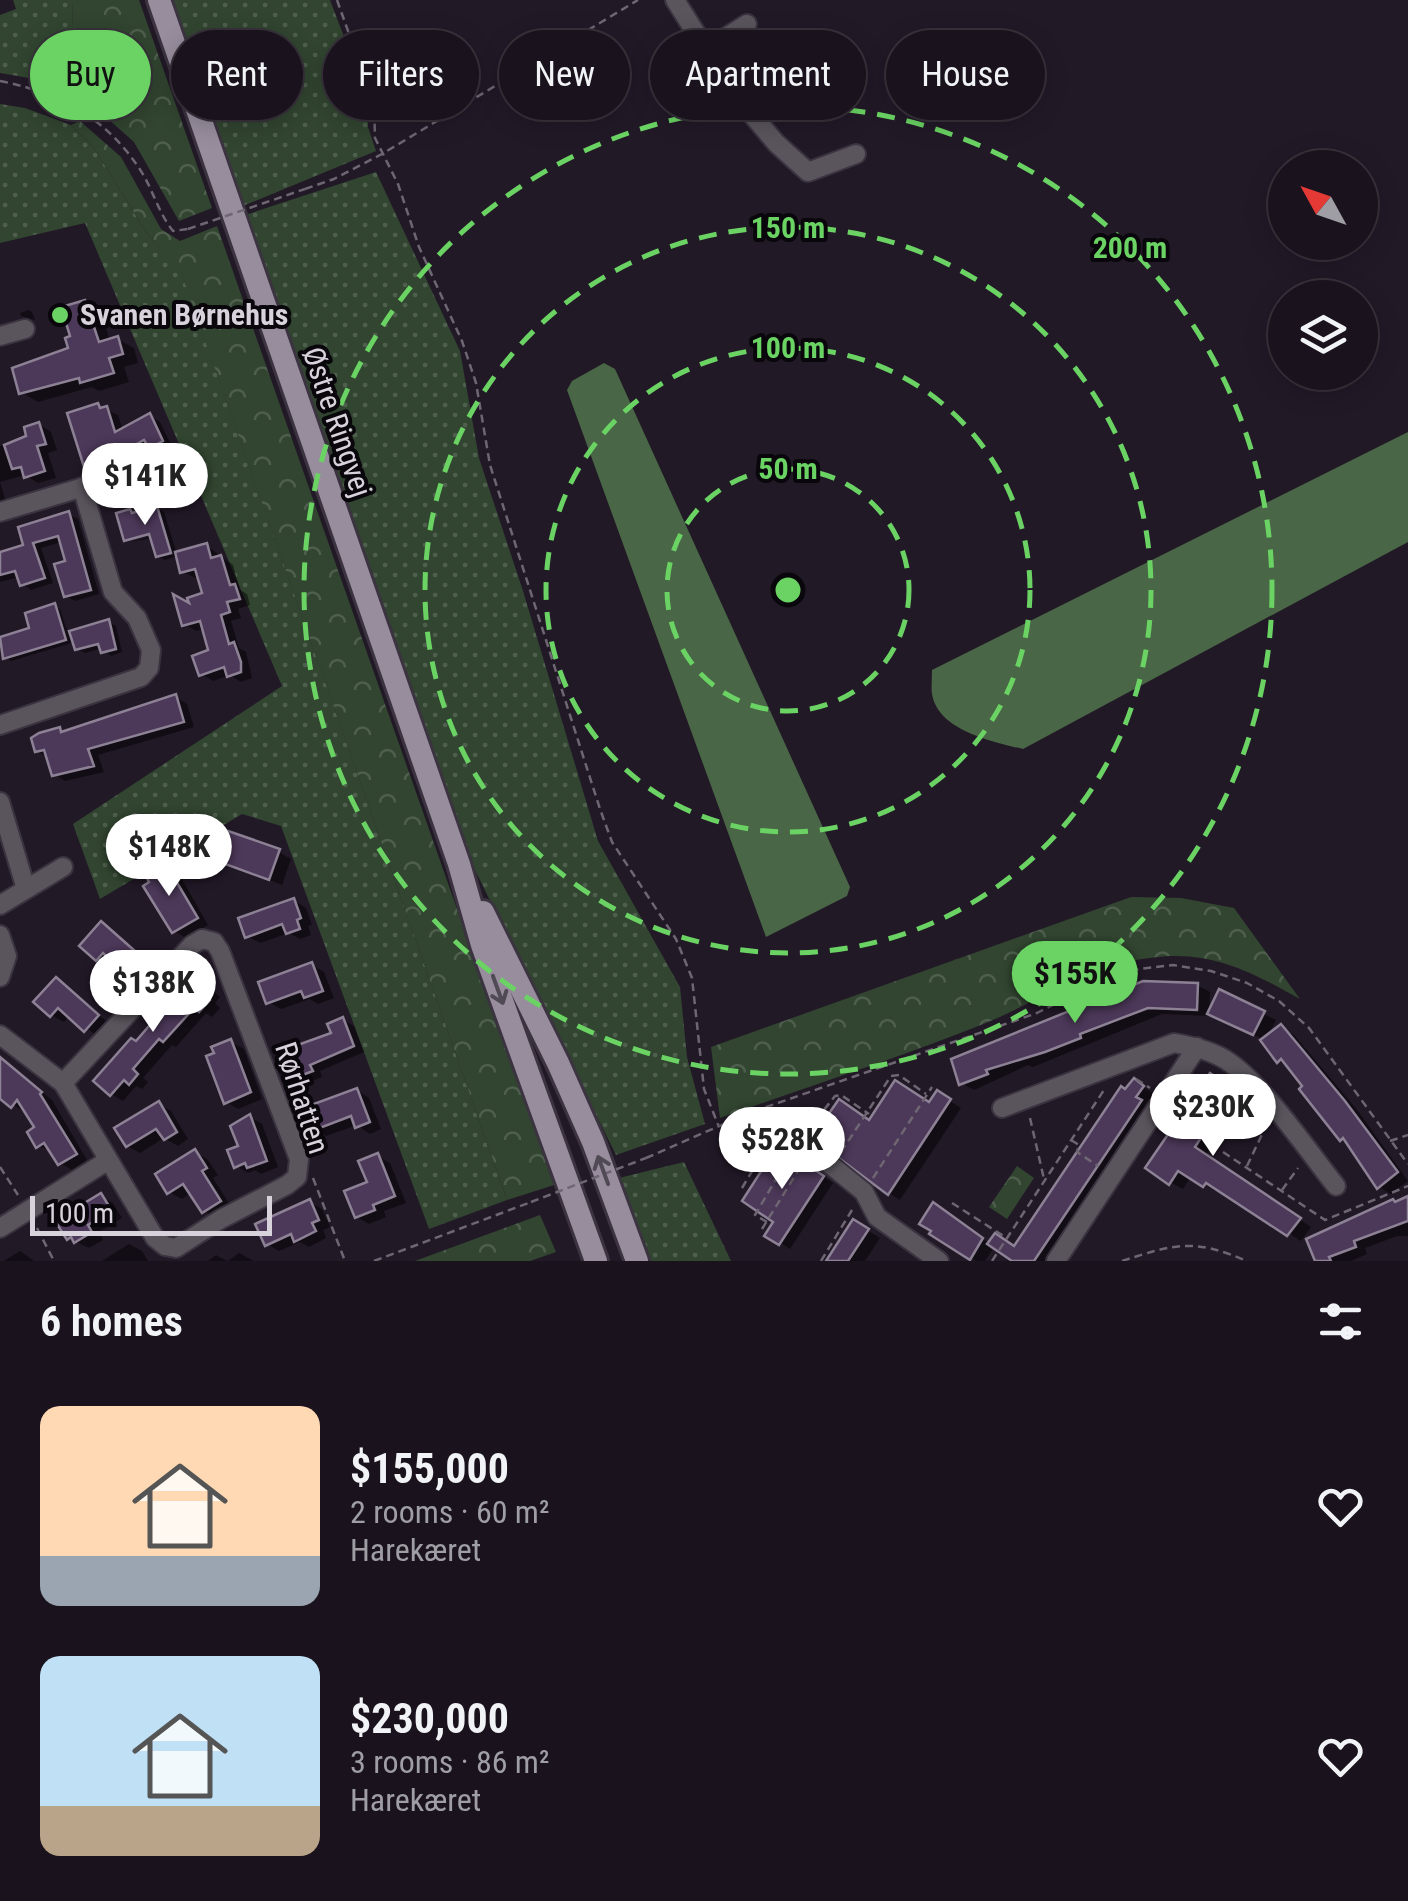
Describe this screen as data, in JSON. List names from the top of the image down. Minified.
{"streets":{"main road":["Østre Ringvej"],"street":["Rørhatten"]},"places":["Svanen Børnehus"],"scale_bar":"100 m","north":"top left","page":{"chip":["Buy","Rent","Filters","New","Apartment","House"],"price":["$141K","$148K","$155K","$138K","$230K","$528K"],"scale":"100 m","heading":"6 homes","list":[{"name":"$155,000","note":"2 rooms · 60 m² · Harekæret"},{"name":"$230,000","note":"3 rooms · 86 m² · Harekæret"}]},"rings":["150 m","200 m","100 m","50 m"]}
